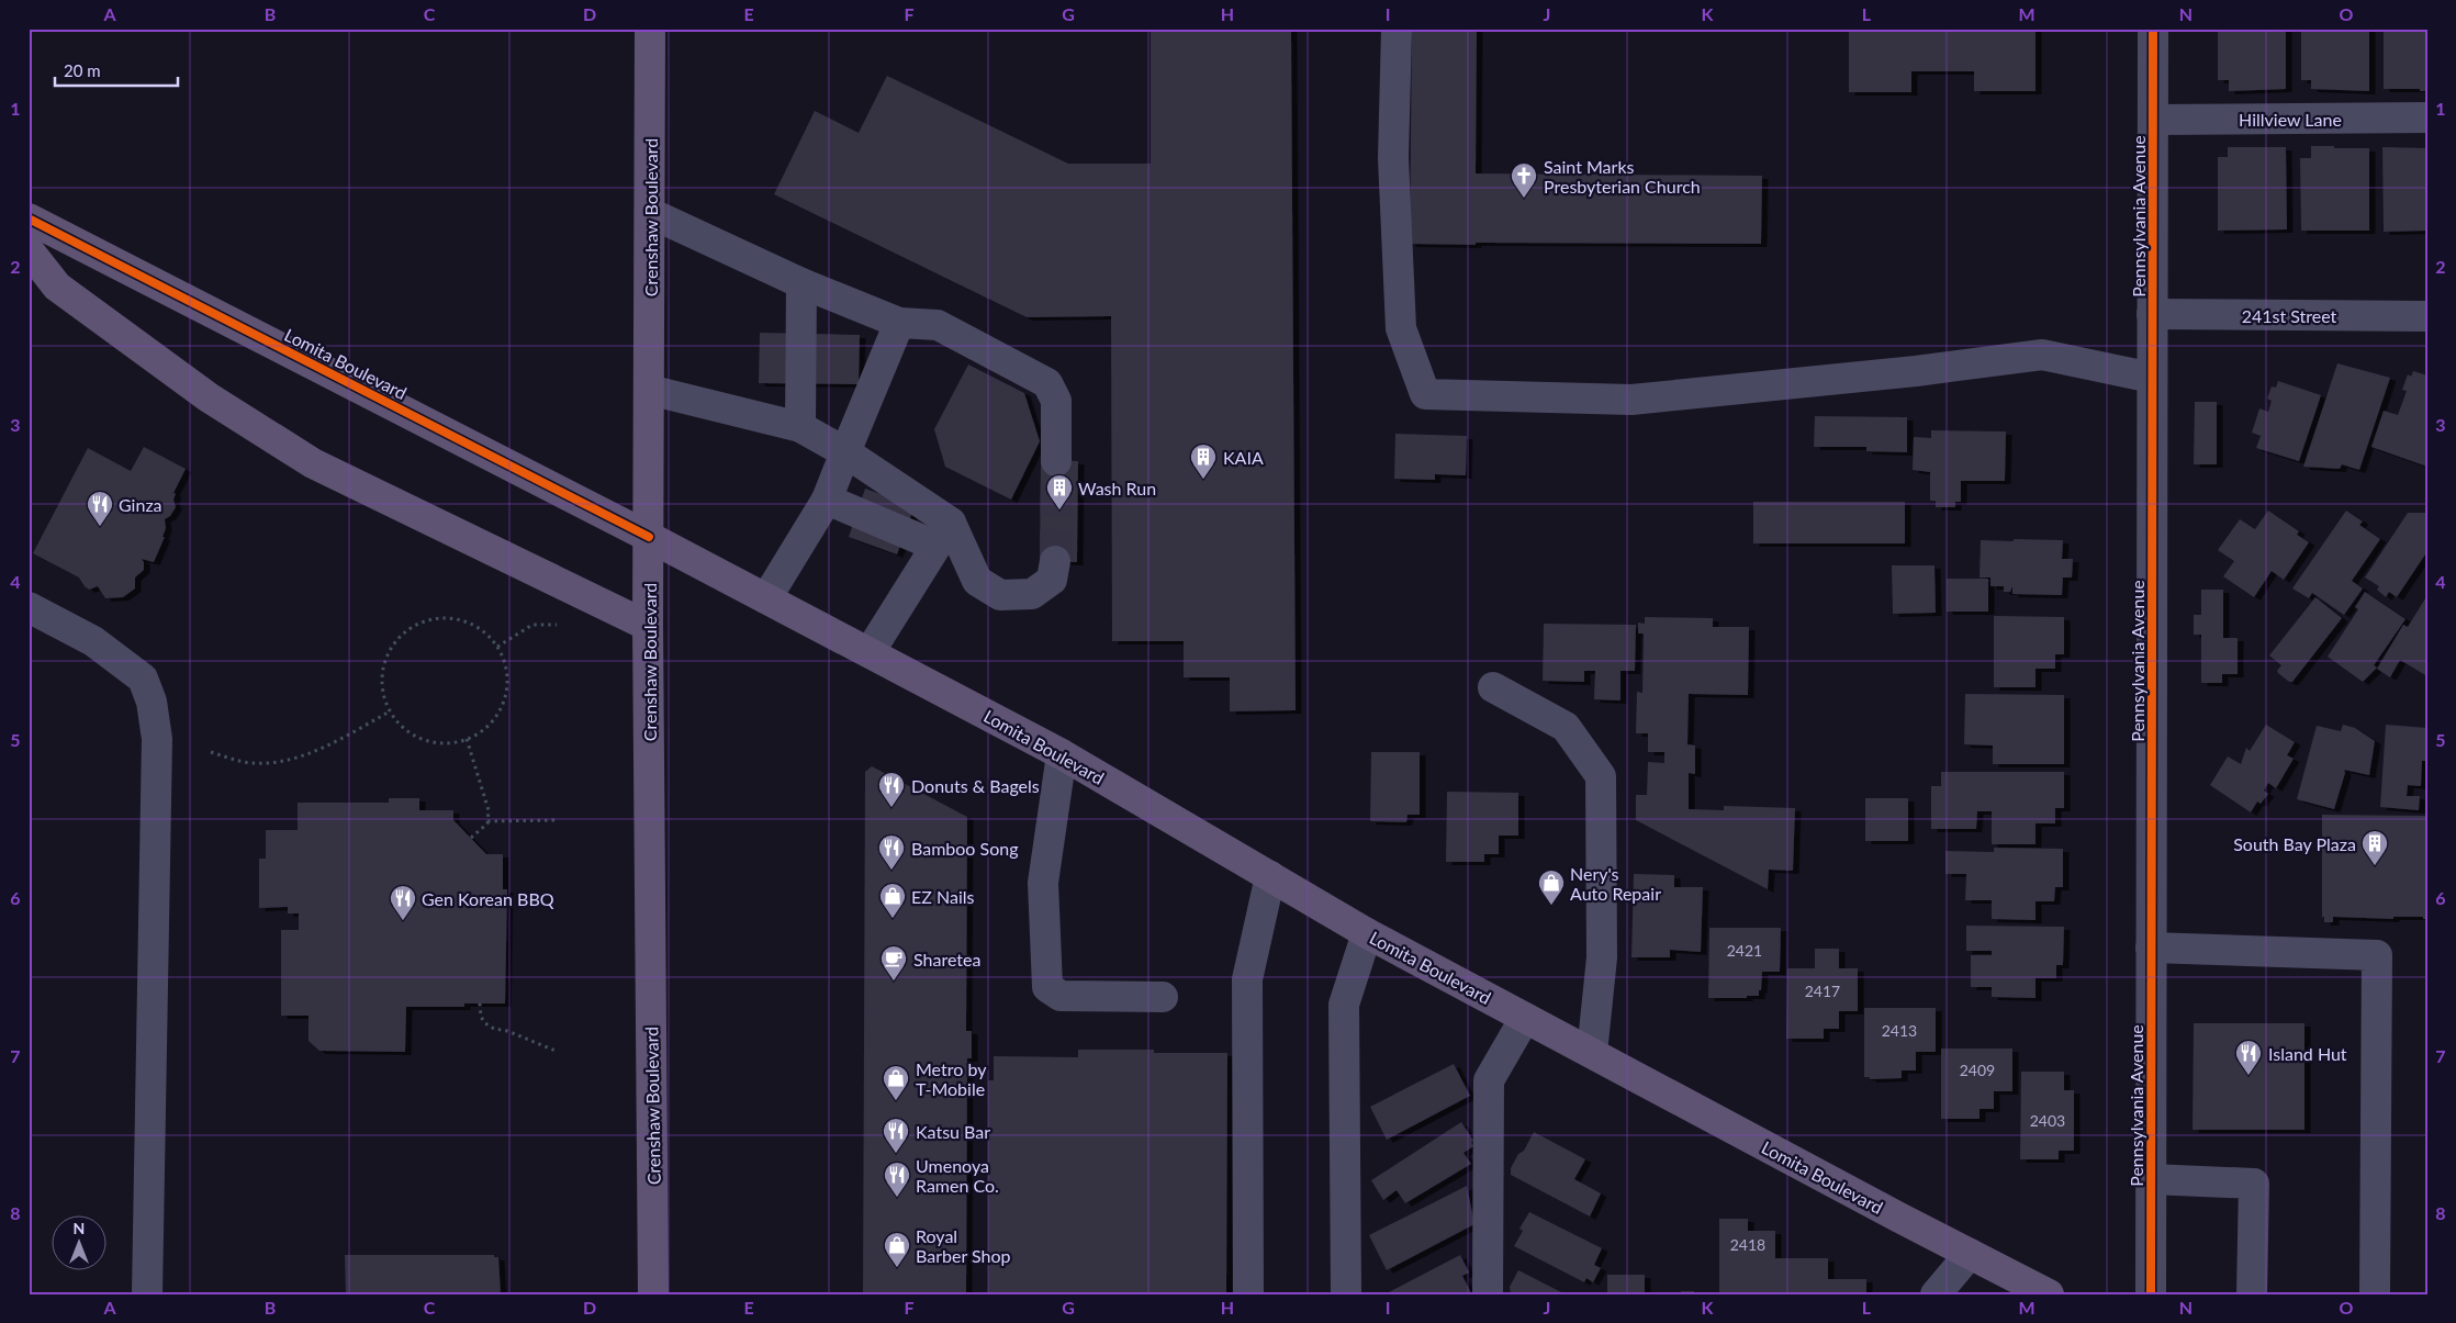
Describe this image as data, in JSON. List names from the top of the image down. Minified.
{"streets":{"main road":["Crenshaw Boulevard","Lomita Boulevard"],"street":["Hillview Lane","Pennsylvania Avenue","241st Street"]},"crossings":[["Hillview Lane","Pennsylvania Avenue"],["Pennsylvania Avenue","241st Street"],["Crenshaw Boulevard","Lomita Boulevard"]],"places":{"church":["Saint Marks Presbyterian Church"],"building":["KAIA","Wash Run","South Bay Plaza"],"restaurant":["Ginza","Donuts & Bagels","Bamboo Song","Gen Korean BBQ","Island Hut","Katsu Bar","Umenoya Ramen Co."],"shop":["Nery's Auto Repair","EZ Nails","Metro by T-Mobile","Royal Barber Shop"],"cafe":["Sharetea"]},"house_numbers":["2421","2417","2413","2409","2403","2418"],"scale_bar":"20 m","north":"top","grid":{"columns":["A","B","C","D","E","F","G","H","I","J","K","L","M","N","O"],"rows":["1","2","3","4","5","6","7","8"]}}
